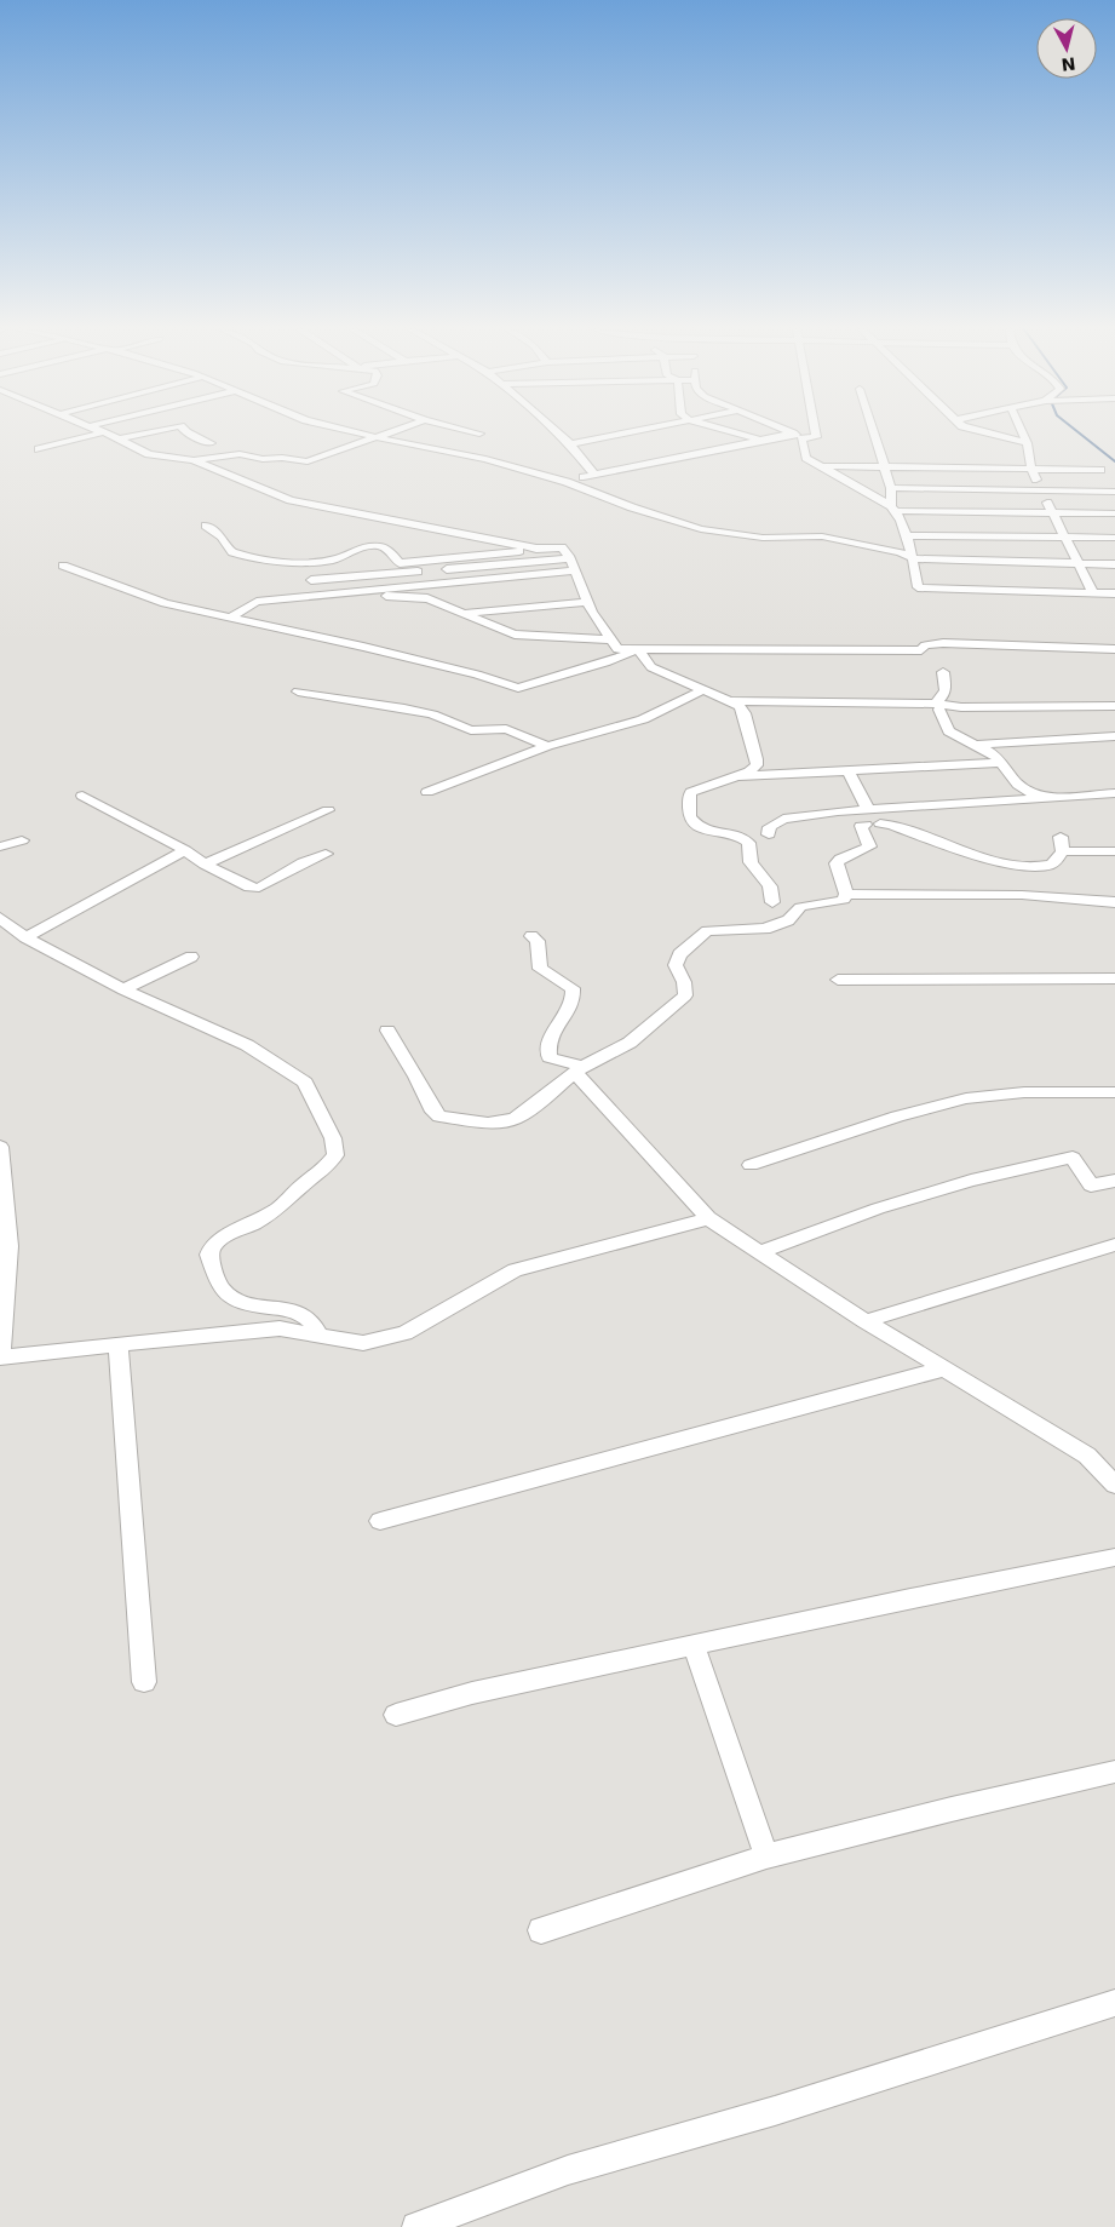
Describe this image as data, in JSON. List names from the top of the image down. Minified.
{"north":"bottom"}
